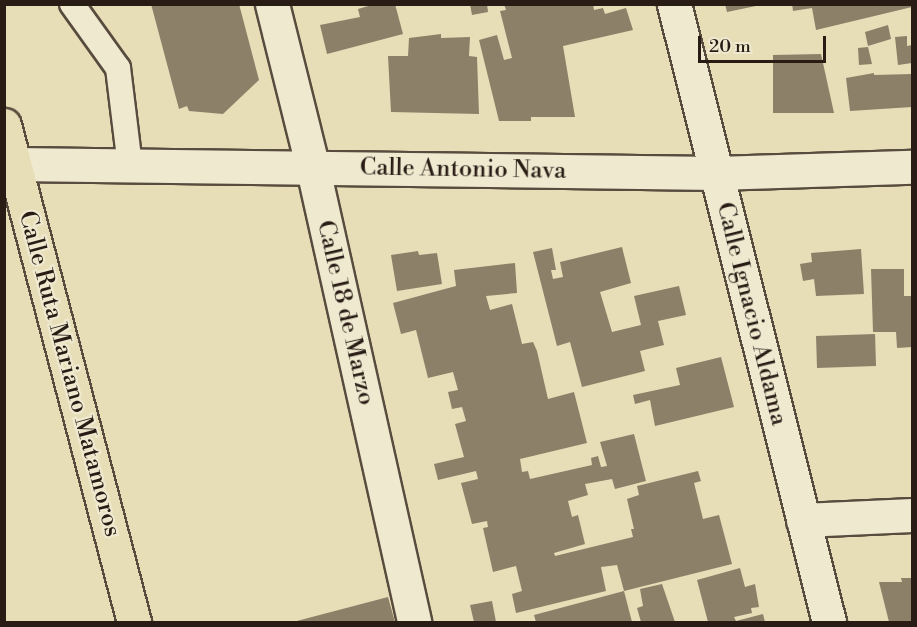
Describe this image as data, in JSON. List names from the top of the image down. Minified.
{"streets":{"main road":["Calle Ruta Mariano Matamoros"],"street":["Calle Antonio Nava","Calle 18 de Marzo","Calle Ignacio Aldama"]},"crossings":[["Calle Antonio Nava","Calle 18 de Marzo"],["Calle Antonio Nava","Calle Ignacio Aldama"],["Calle Antonio Nava","Calle Ruta Mariano Matamoros"]],"scale_bar":"20 m"}
